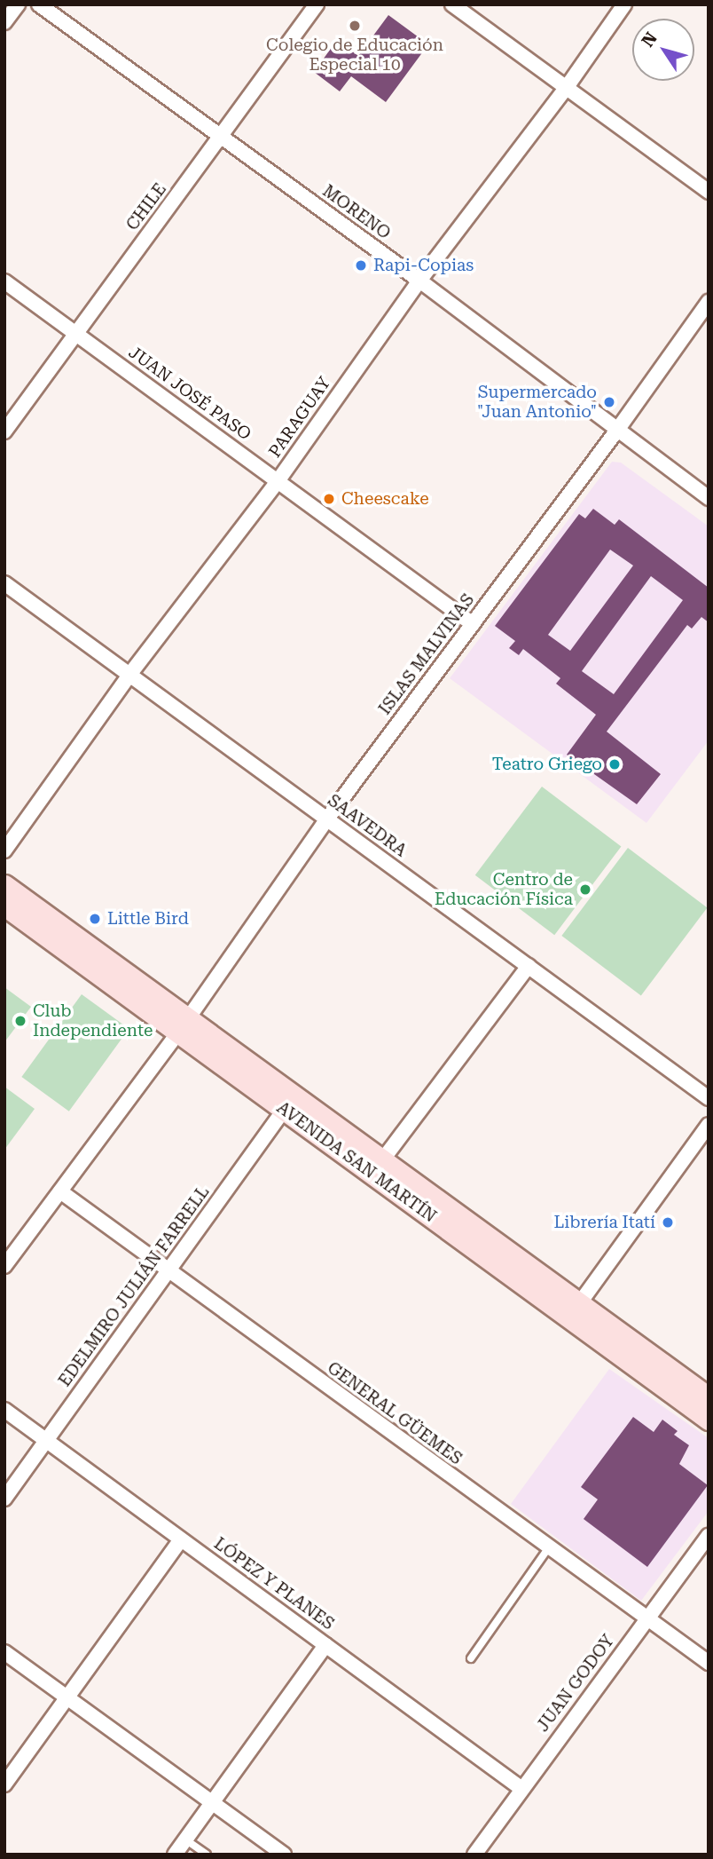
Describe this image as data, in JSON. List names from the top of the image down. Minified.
{"streets":{"main road":["AVENIDA SAN MARTÍN"],"street":["CHILE","MORENO","JUAN JOSÉ PASO","PARAGUAY","ISLAS MALVINAS","SAAVEDRA","EDELMIRO JULIÁN FARRELL","GENERAL GÜEMES","LÓPEZ Y PLANES","JUAN GODOY"]},"crossings":[["CHILE","MORENO"],["CHILE","JUAN JOSÉ PASO"],["MORENO","PARAGUAY"],["MORENO","ISLAS MALVINAS"],["JUAN JOSÉ PASO","PARAGUAY"],["JUAN JOSÉ PASO","ISLAS MALVINAS"],["PARAGUAY","SAAVEDRA"],["ISLAS MALVINAS","SAAVEDRA"],["ISLAS MALVINAS","AVENIDA SAN MARTÍN"],["ISLAS MALVINAS","GENERAL GÜEMES"],["AVENIDA SAN MARTÍN","EDELMIRO JULIÁN FARRELL"],["EDELMIRO JULIÁN FARRELL","GENERAL GÜEMES"],["EDELMIRO JULIÁN FARRELL","LÓPEZ Y PLANES"],["GENERAL GÜEMES","JUAN GODOY"],["LÓPEZ Y PLANES","JUAN GODOY"]],"places":["Colegio de Educación Especial 10","Rapi-Copias","Supermercado \"Juan Antonio\"","Cheescake","Teatro Griego","Centro de Educación Física","Little Bird","Club Independiente","Librería Itatí"],"north":"top left"}
